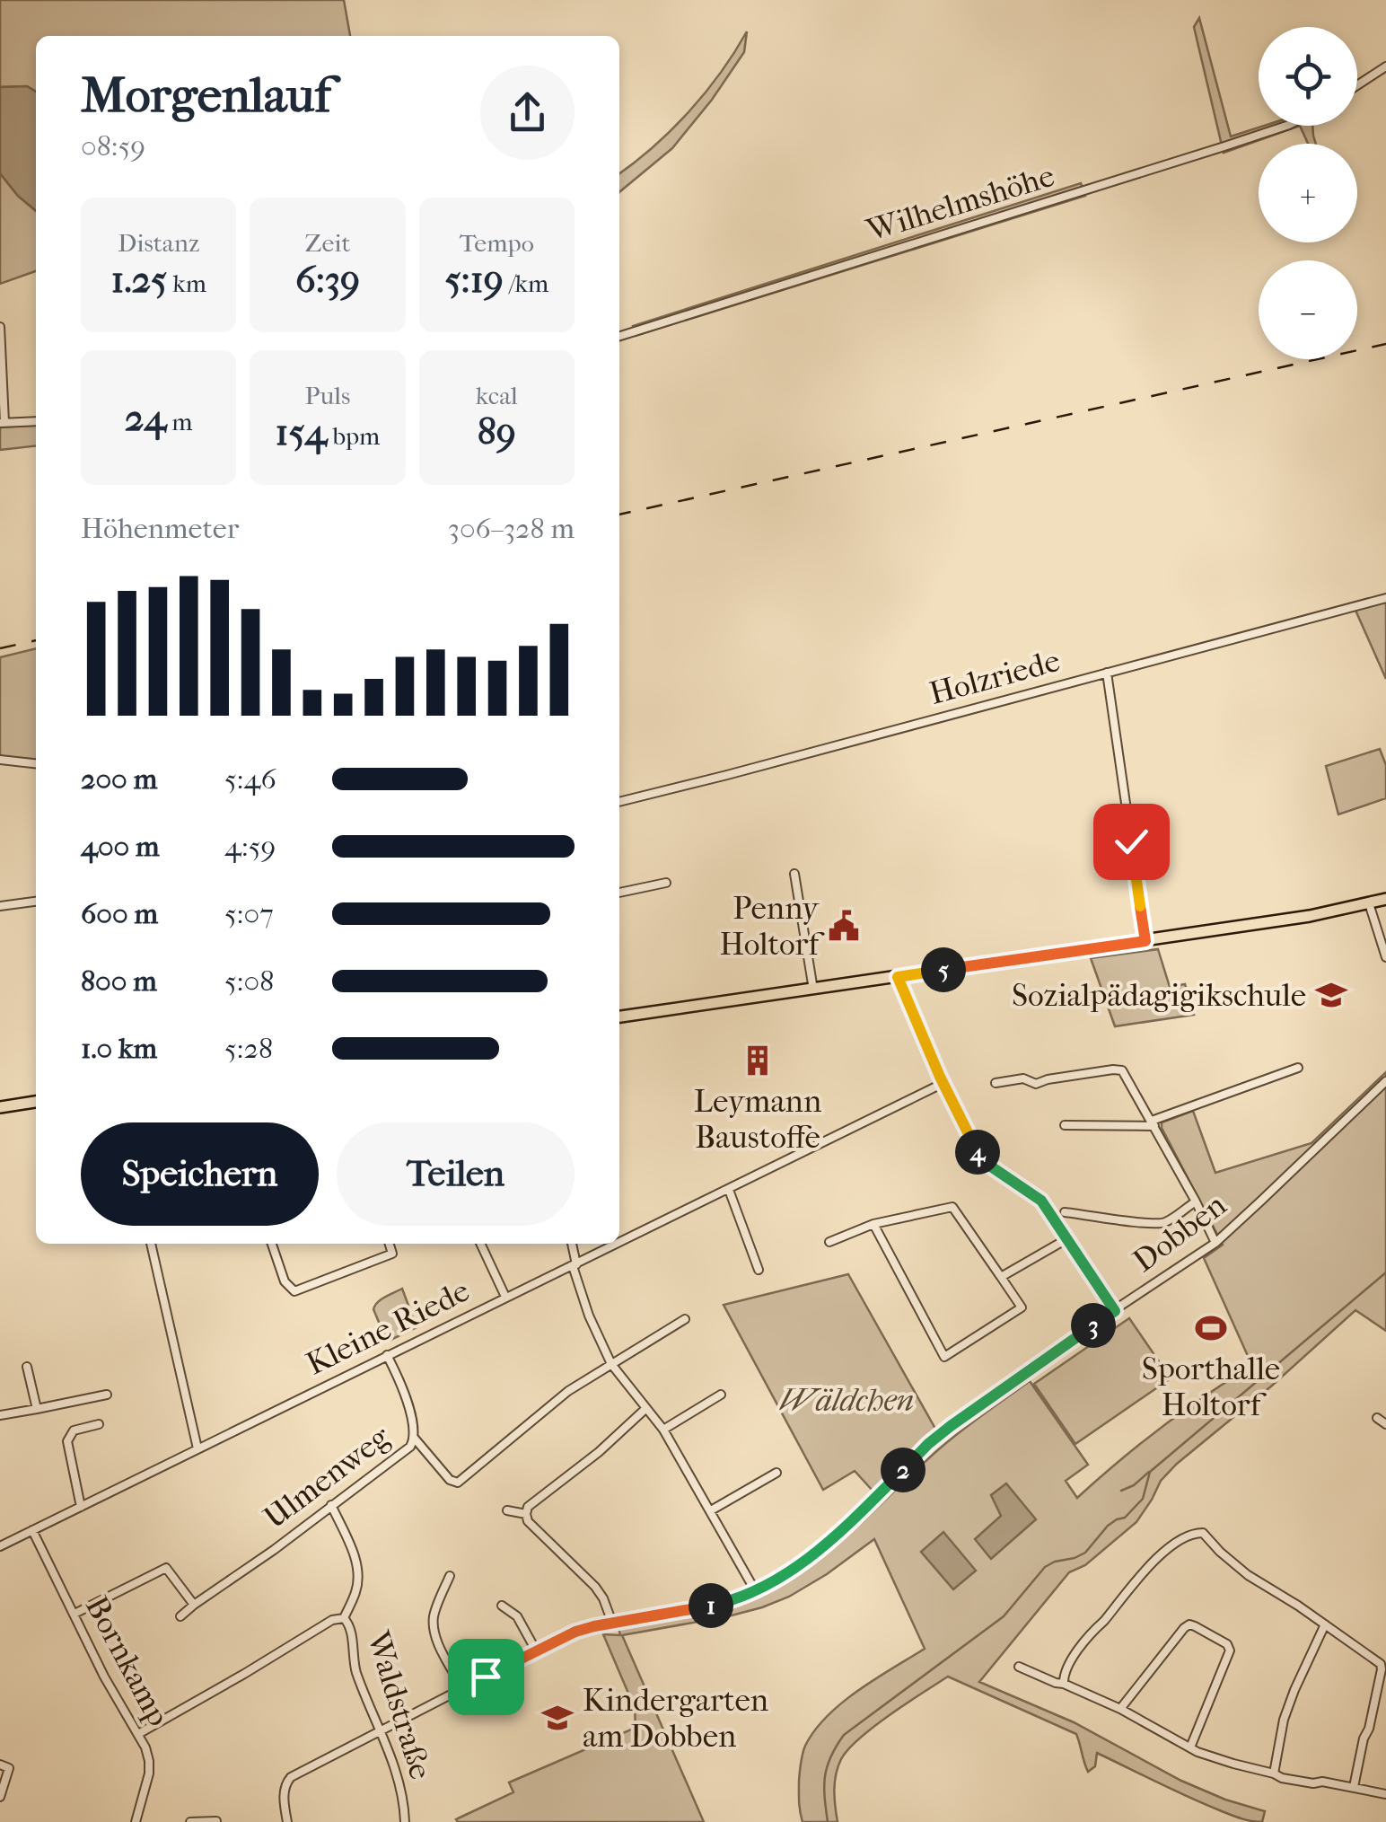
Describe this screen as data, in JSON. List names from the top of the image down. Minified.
{"streets":{"street":["Wilhelmshöhe","Holzriede","Dobben","Kleine Riede","Ulmenweg","Bornkamp","Waldstraße"]},"crossings":[["Dobben","Waldstraße"],["Kleine Riede","Ulmenweg"],["Kleine Riede","Bornkamp"],["Ulmenweg","Waldstraße"]],"parks":["Wäldchen"],"places":{"public building":["Penny Holtorf"],"school or university":["Sozialpädagigikschule","Kindergarten am Dobben"],"building":["Leymann Baustoffe"],"sports":["Sporthalle Holtorf"]},"page":{"map_buttons":["+","−"],"heading":["Morgenlauf","08:59"],"stats":[["Distanz","1.25 km"],["Zeit","6:39"],["Tempo","5:19 /km"],["24 m"],["Puls","154 bpm"],["kcal","89"]],"chart":["Höhenmeter","306–328 m"],"list":[{"name":"200 m","note":"5:46"},{"name":"400 m","note":"4:59"},{"name":"600 m","note":"5:07"},{"name":"800 m","note":"5:08"},{"name":"1.0 km","note":"5:28"}],"pins":["5","4","3","2","1"],"buttons":["Speichern","Teilen"]}}
